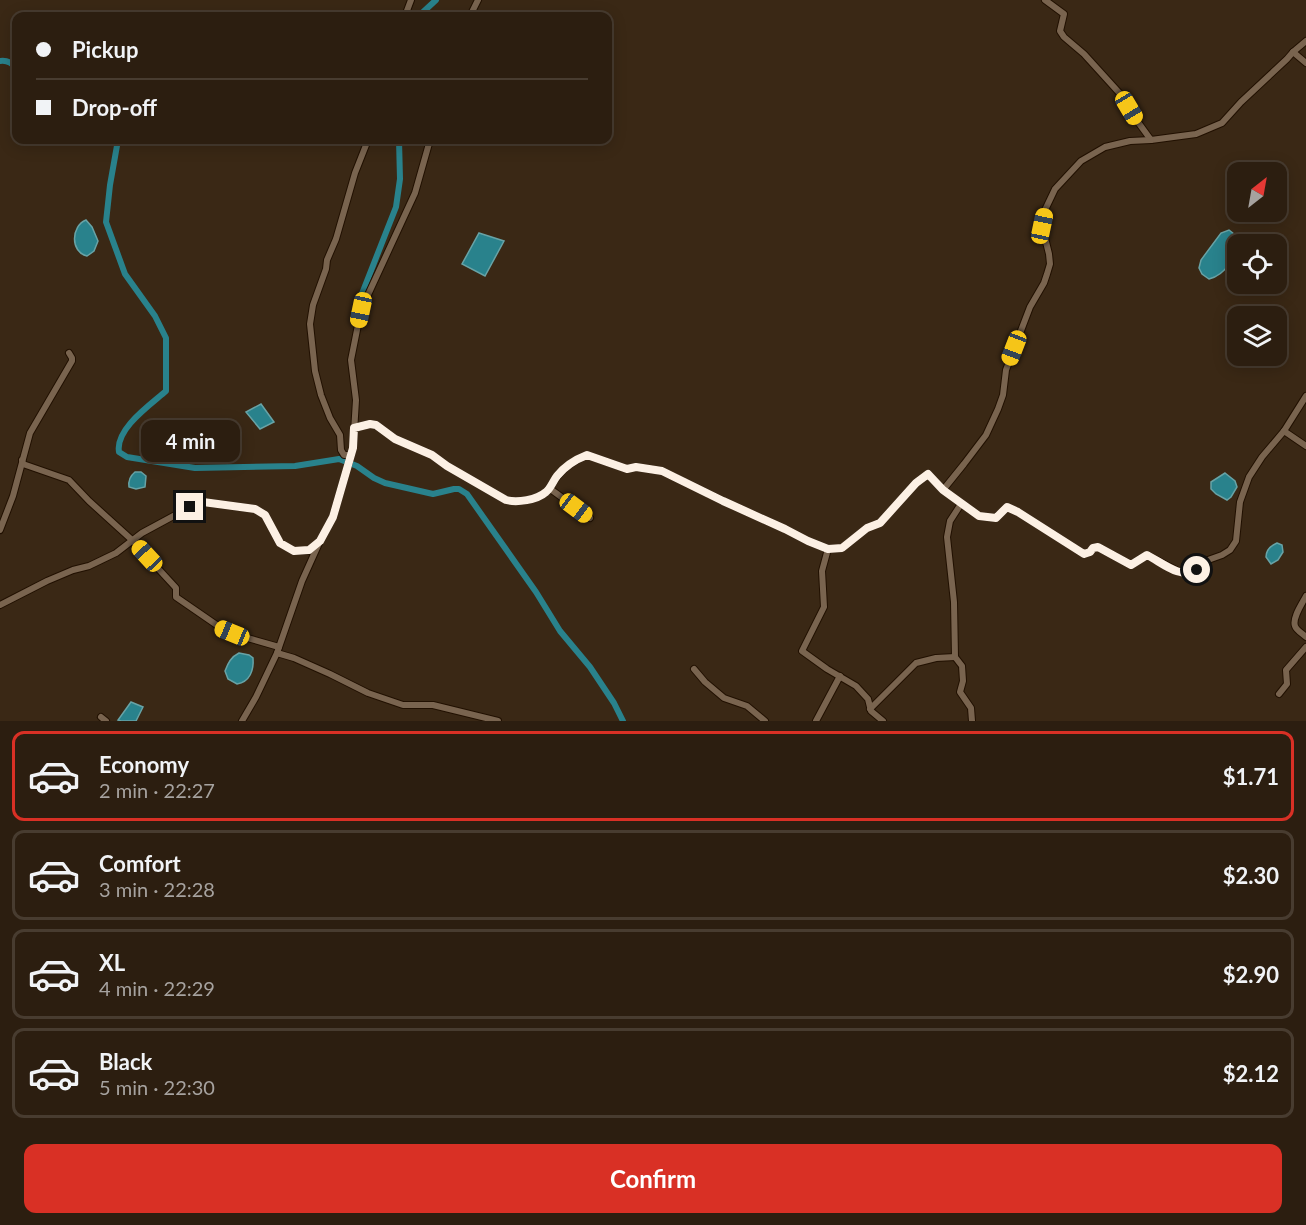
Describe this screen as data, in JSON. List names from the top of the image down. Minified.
{"north":"top right","page":{"banner":["Pickup","Drop-off"],"bubble":"4 min","list":[{"name":"Economy","note":"2 min · 22:27","value":"$1.71"},{"name":"Comfort","note":"3 min · 22:28","value":"$2.30"},{"name":"XL","note":"4 min · 22:29","value":"$2.90"},{"name":"Black","note":"5 min · 22:30","value":"$2.12"}],"buttons":"Confirm"}}
